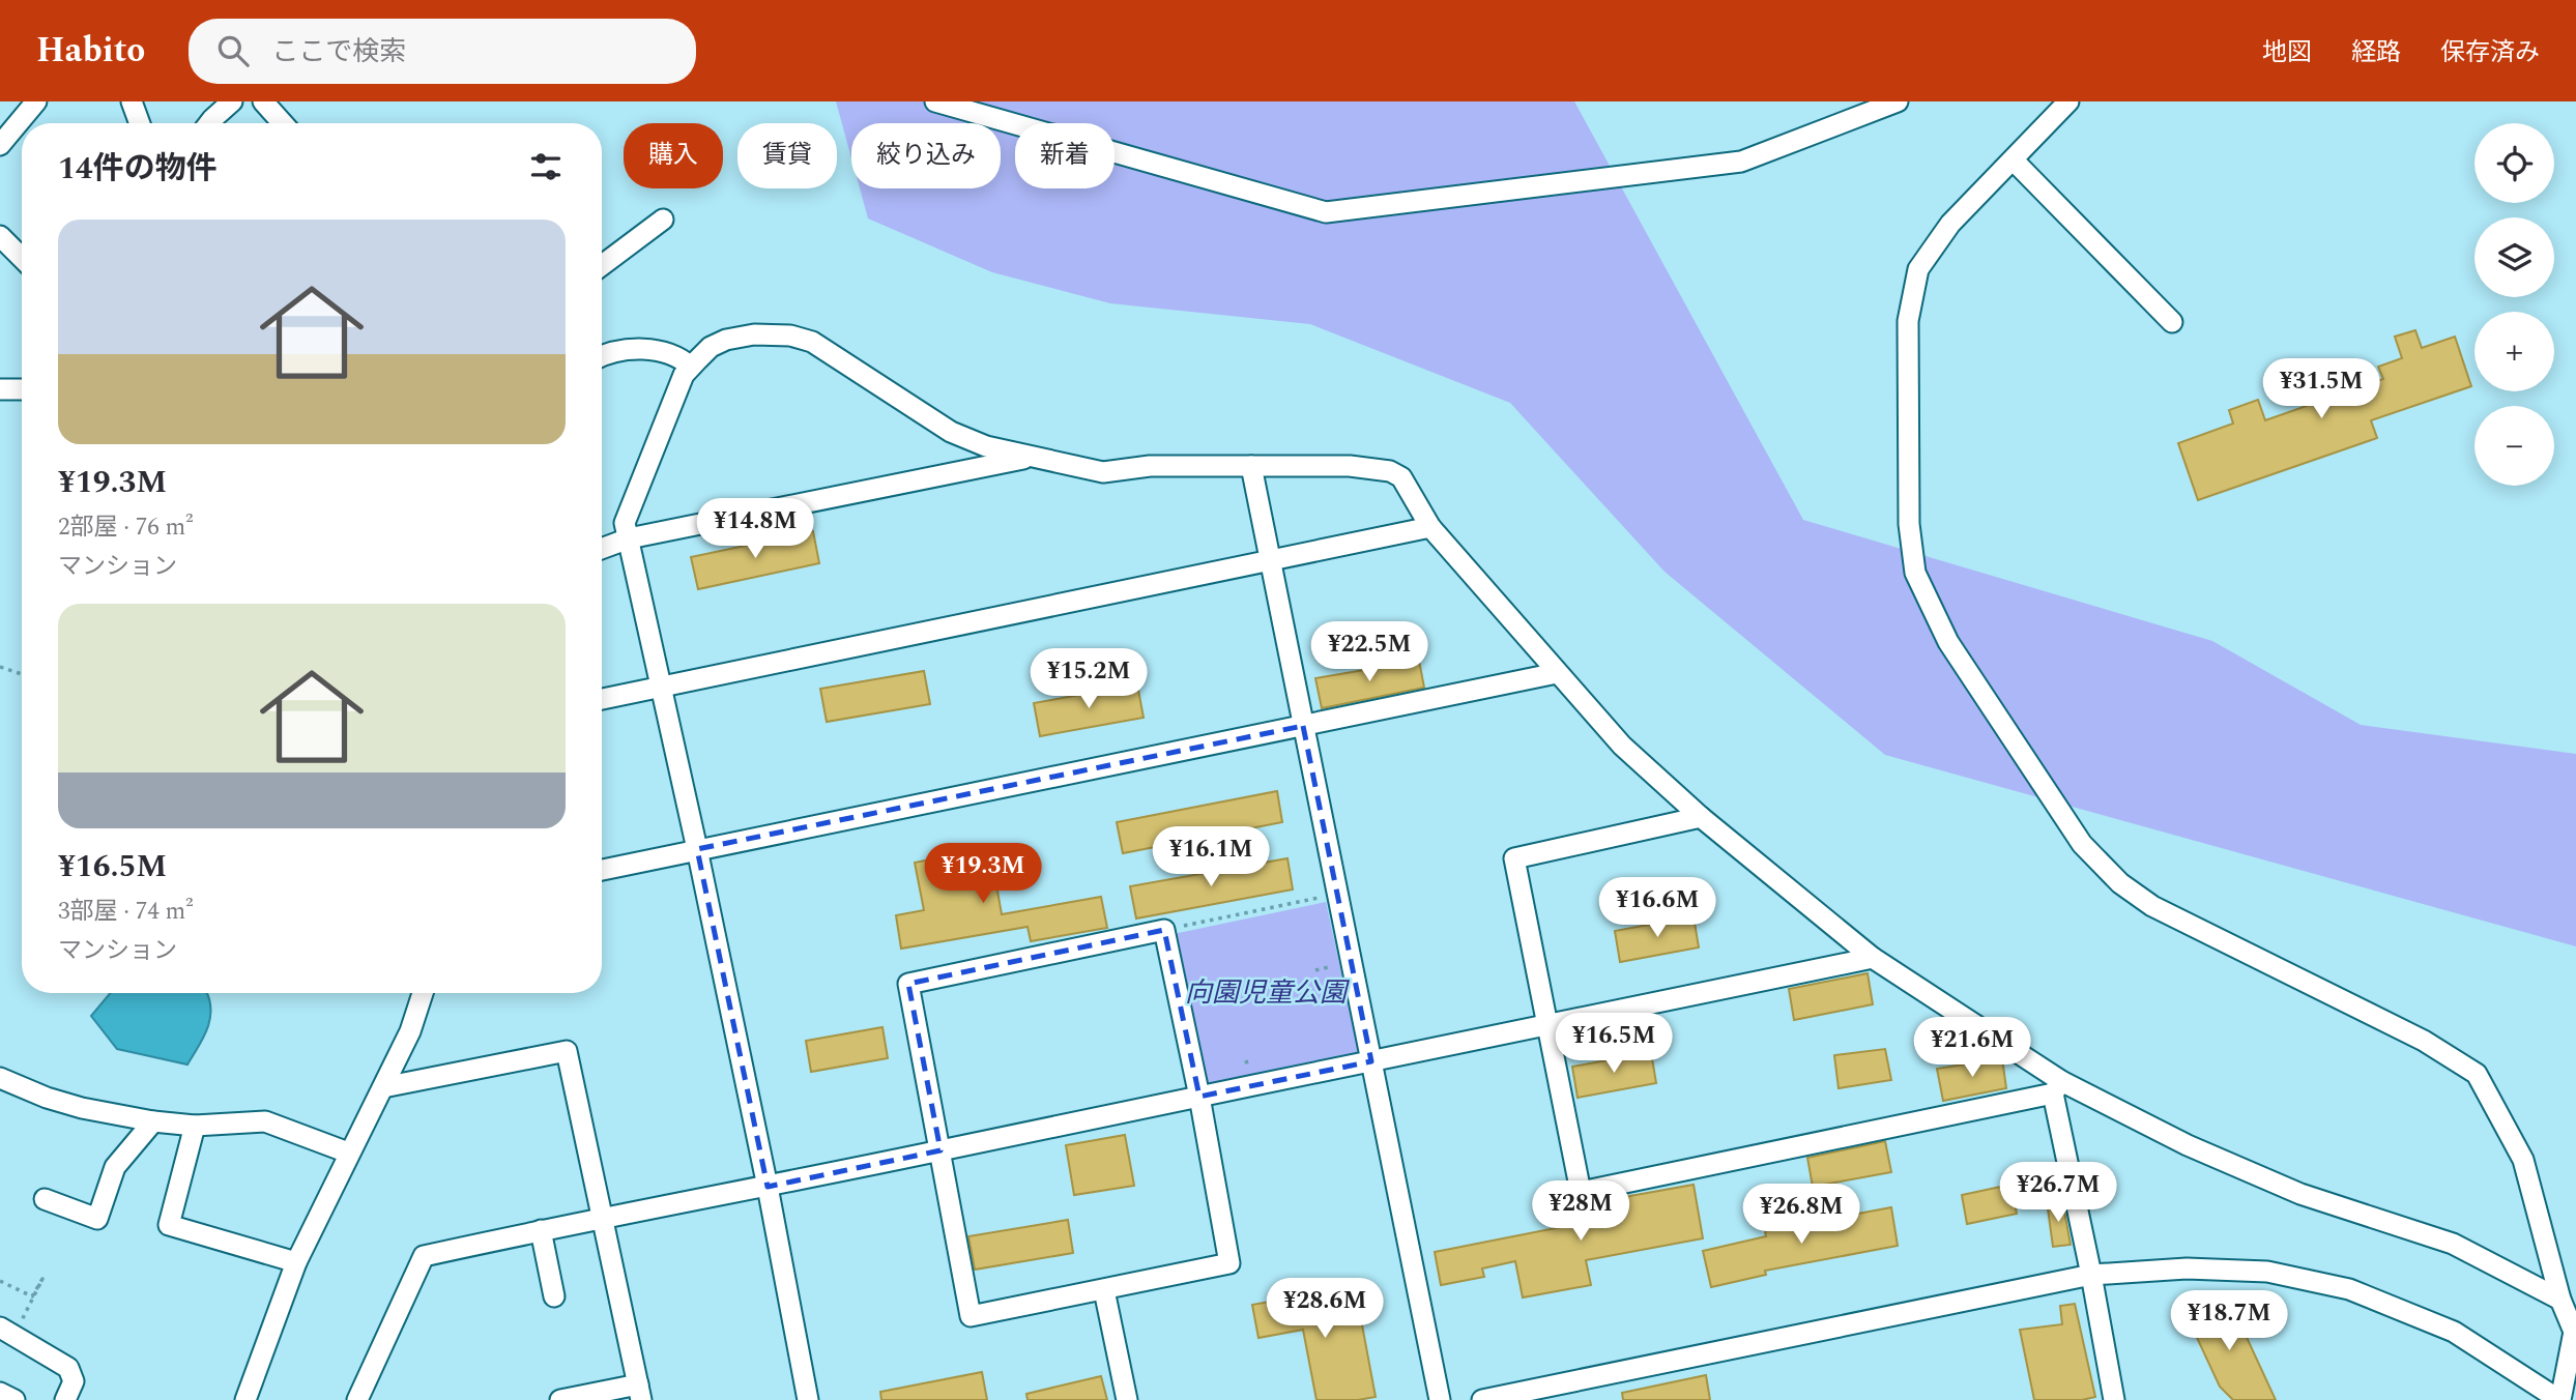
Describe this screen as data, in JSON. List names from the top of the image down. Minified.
{"parks":["向園児童公園"],"page":{"header":"Habito","search":"ここで検索","nav":["地図","経路","保存済み"],"map_buttons":["+","−"],"chip":["購入","賃貸","絞り込み","新着"],"heading":"14件の物件","list":[{"name":"¥19.3M","note":"2部屋 · 76 m² · マンション"},{"name":"¥16.5M","note":"3部屋 · 74 m² · マンション"}],"price":["¥31.5M","¥14.8M","¥22.5M","¥15.2M","¥16.1M","¥19.3M","¥16.6M","¥16.5M","¥21.6M","¥26.7M","¥28M","¥26.8M","¥28.6M","¥18.7M"]}}
